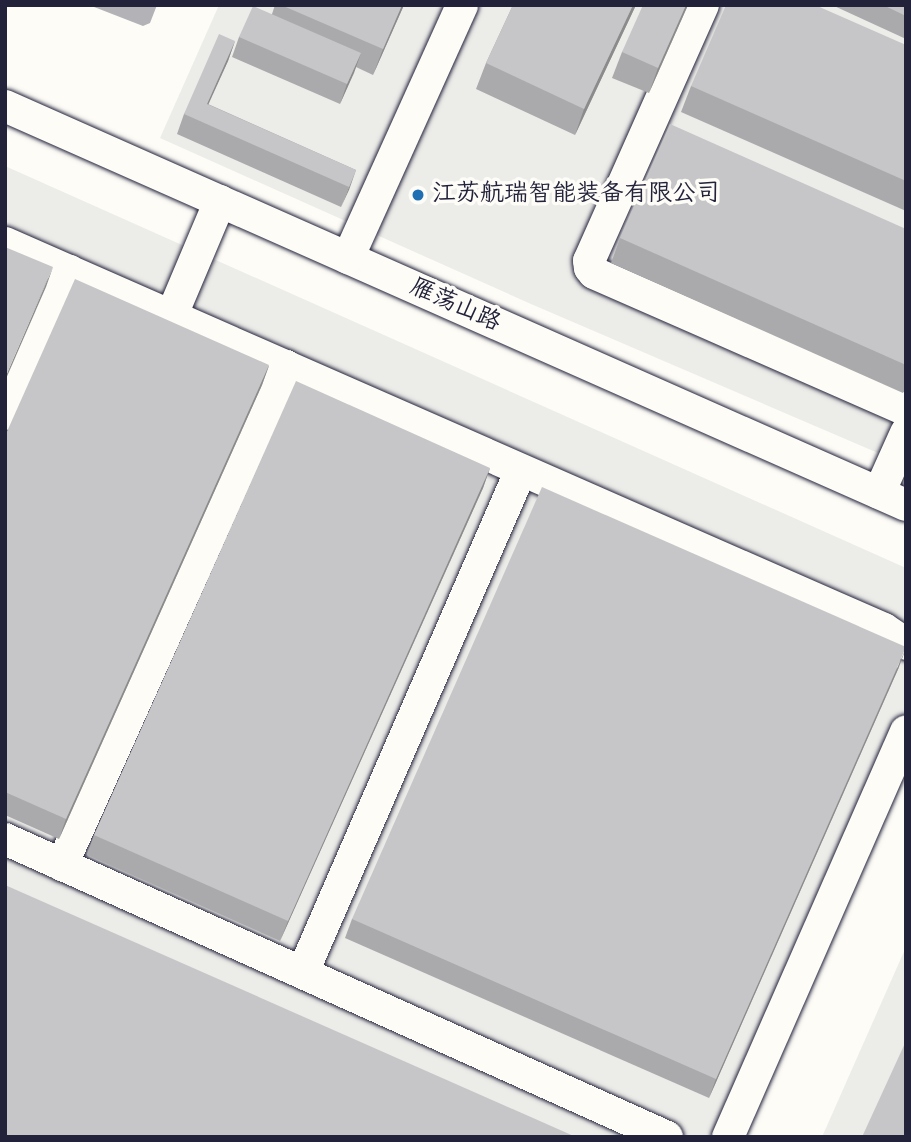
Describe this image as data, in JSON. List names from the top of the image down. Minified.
{"streets":{"street":["雁荡山路"]},"places":["江苏航瑞智能装备有限公司"]}
